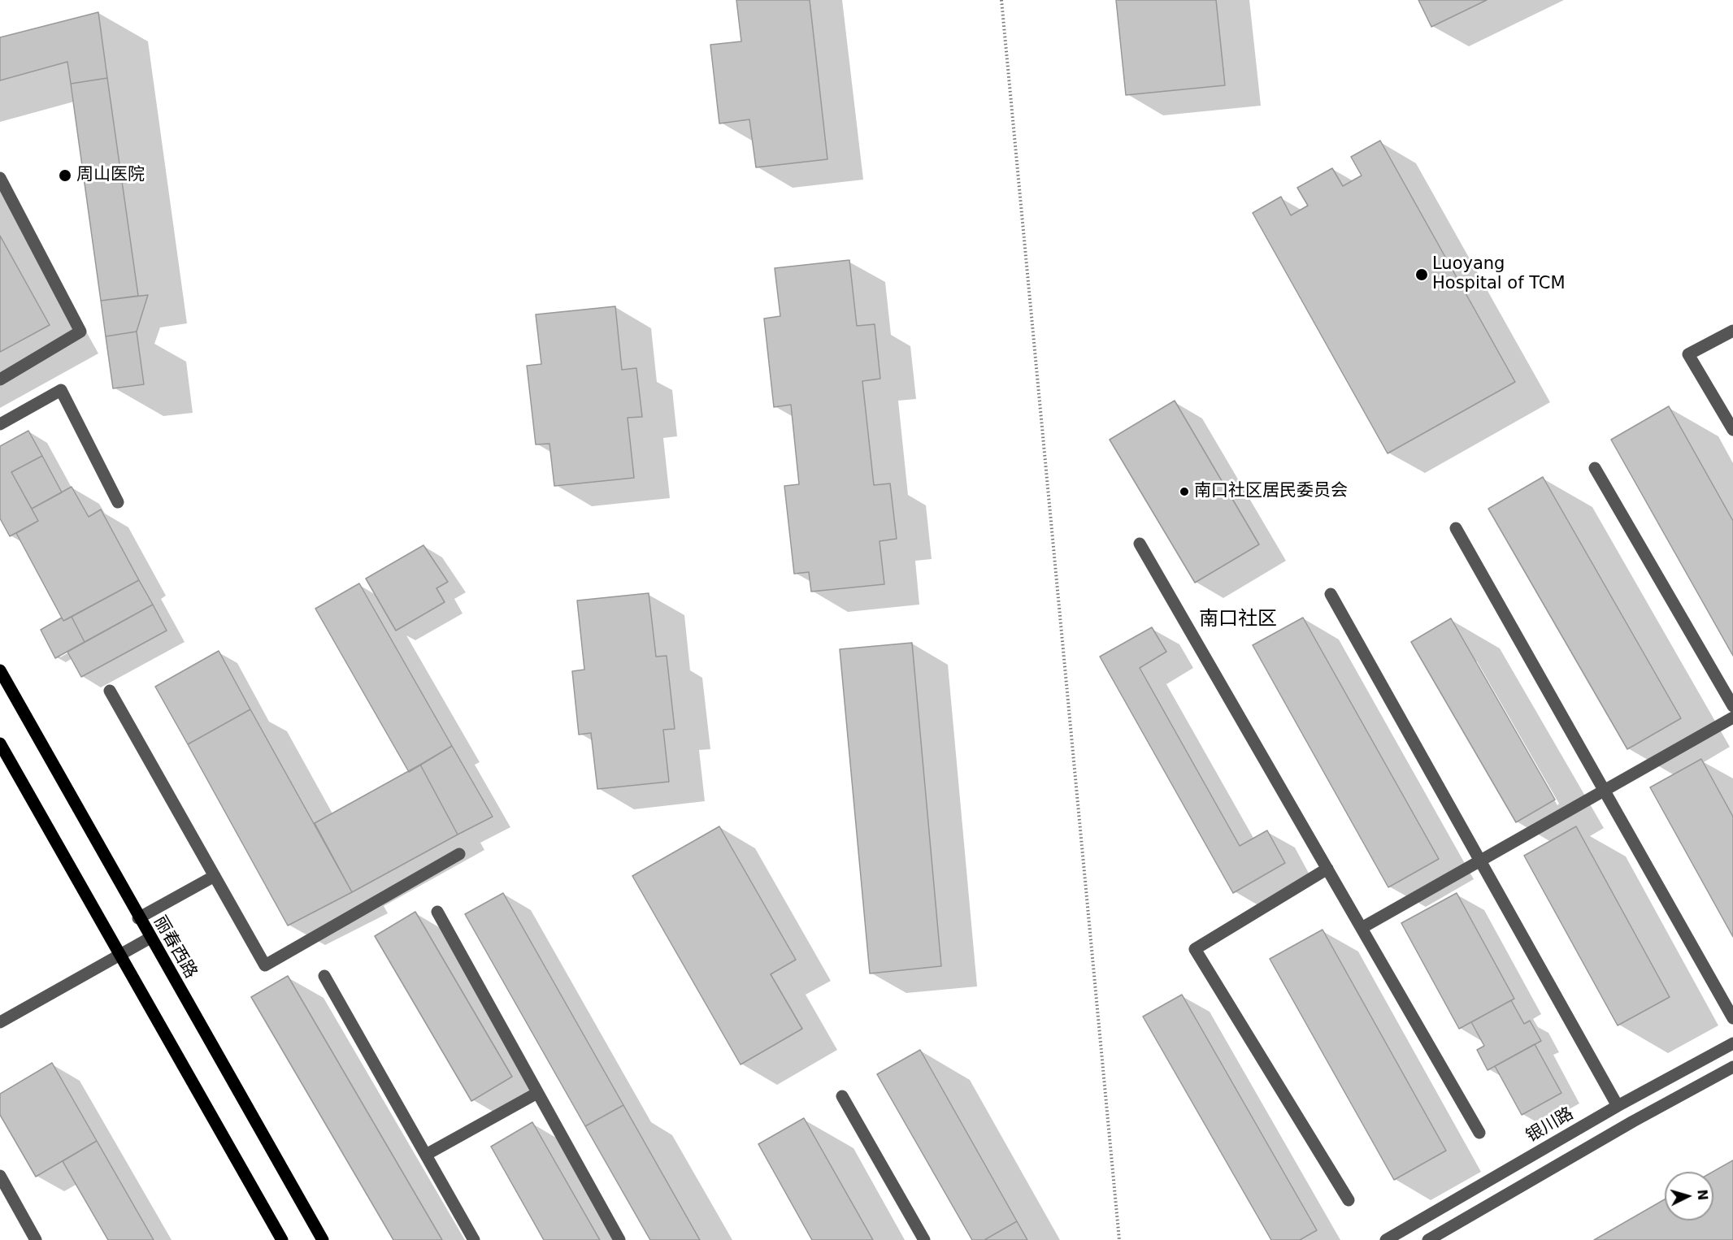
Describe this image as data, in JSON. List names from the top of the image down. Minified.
{"streets":{"main road":["丽春西路"],"street":["银川路"]},"districts":["南口社区"],"places":["周山医院","Luoyang Hospital of TCM","南口社区居民委员会"],"north":"right"}
